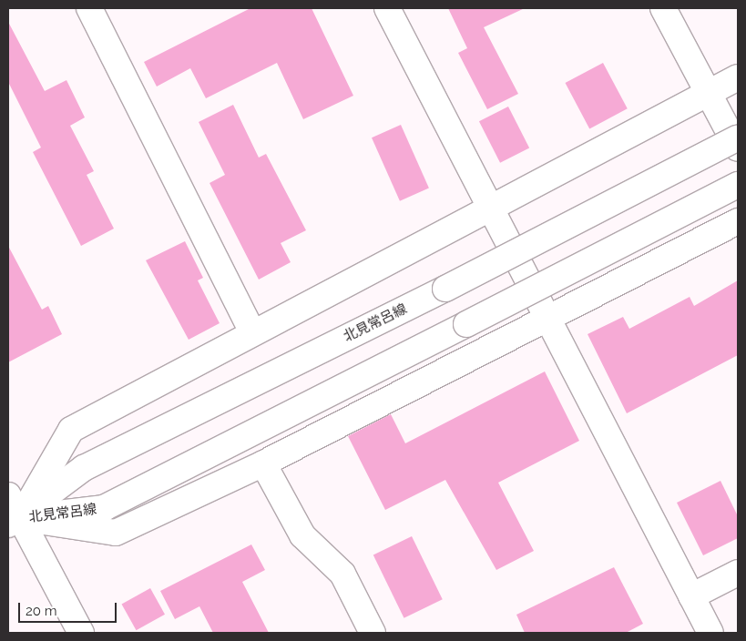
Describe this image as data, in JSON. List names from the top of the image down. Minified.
{"streets":{"street":["北見常呂線"]},"scale_bar":"20 m"}
